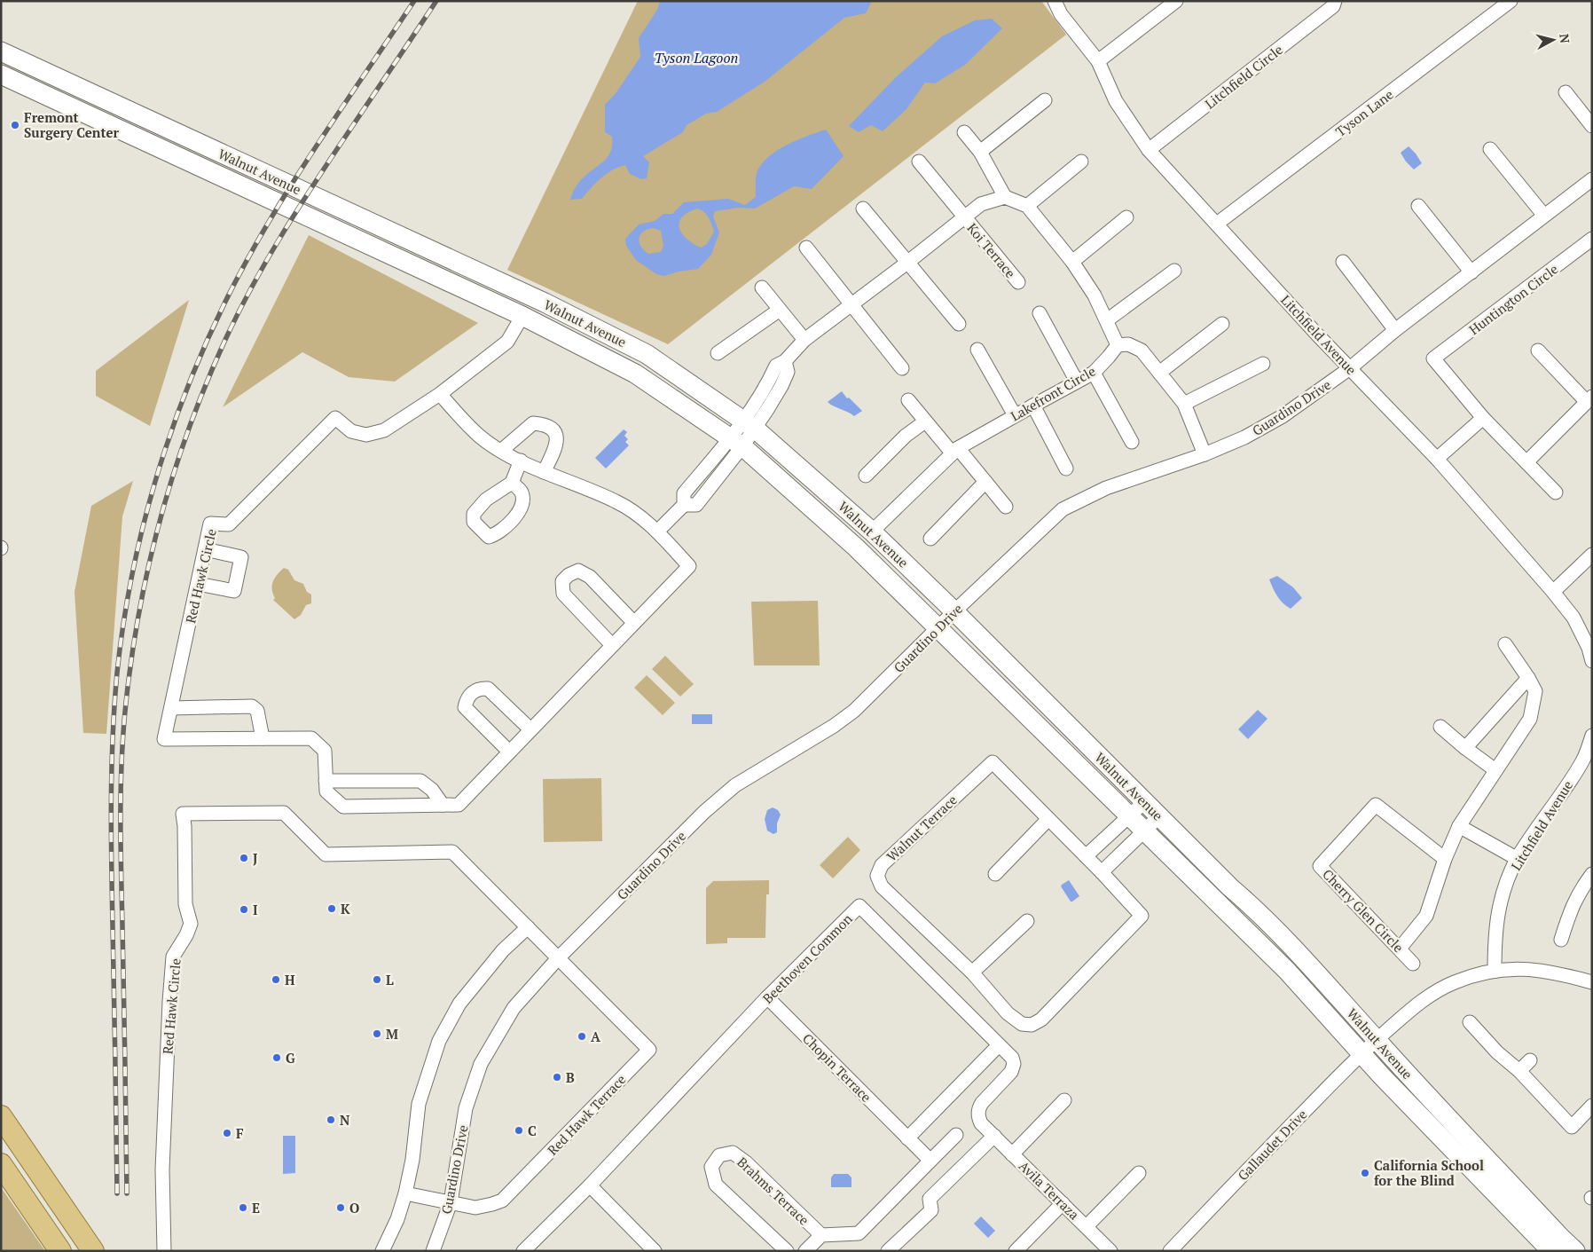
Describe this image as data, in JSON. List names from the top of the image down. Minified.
{"streets":{"main road":["Walnut Avenue"],"street":["Litchfield Circle","Tyson Lane","Koi Terrace","Huntington Circle","Litchfield Avenue","Lakefront Circle","Guardino Drive","Red Hawk Circle","Walnut Terrace","Cherry Glen Circle","Beethoven Common","Chopin Terrace","Red Hawk Terrace","Gallaudet Drive","Avila Terraza","Brahms Terrace"]},"crossings":[["Litchfield Circle","Litchfield Avenue"],["Tyson Lane","Litchfield Avenue"],["Walnut Avenue","Lakefront Circle"],["Walnut Avenue","Guardino Drive"],["Walnut Avenue","Gallaudet Drive"],["Litchfield Avenue","Guardino Drive"],["Litchfield Avenue","Gallaudet Drive"],["Guardino Drive","Red Hawk Circle"],["Guardino Drive","Red Hawk Terrace"],["Red Hawk Circle","Red Hawk Terrace"],["Beethoven Common","Chopin Terrace"],["Beethoven Common","Avila Terraza"]],"water":["Tyson Lagoon"],"places":["Fremont Surgery Center","J","K","I","H","L","M","A","G","B","N","C","F","California School for the Blind","E","O"],"north":"right"}
